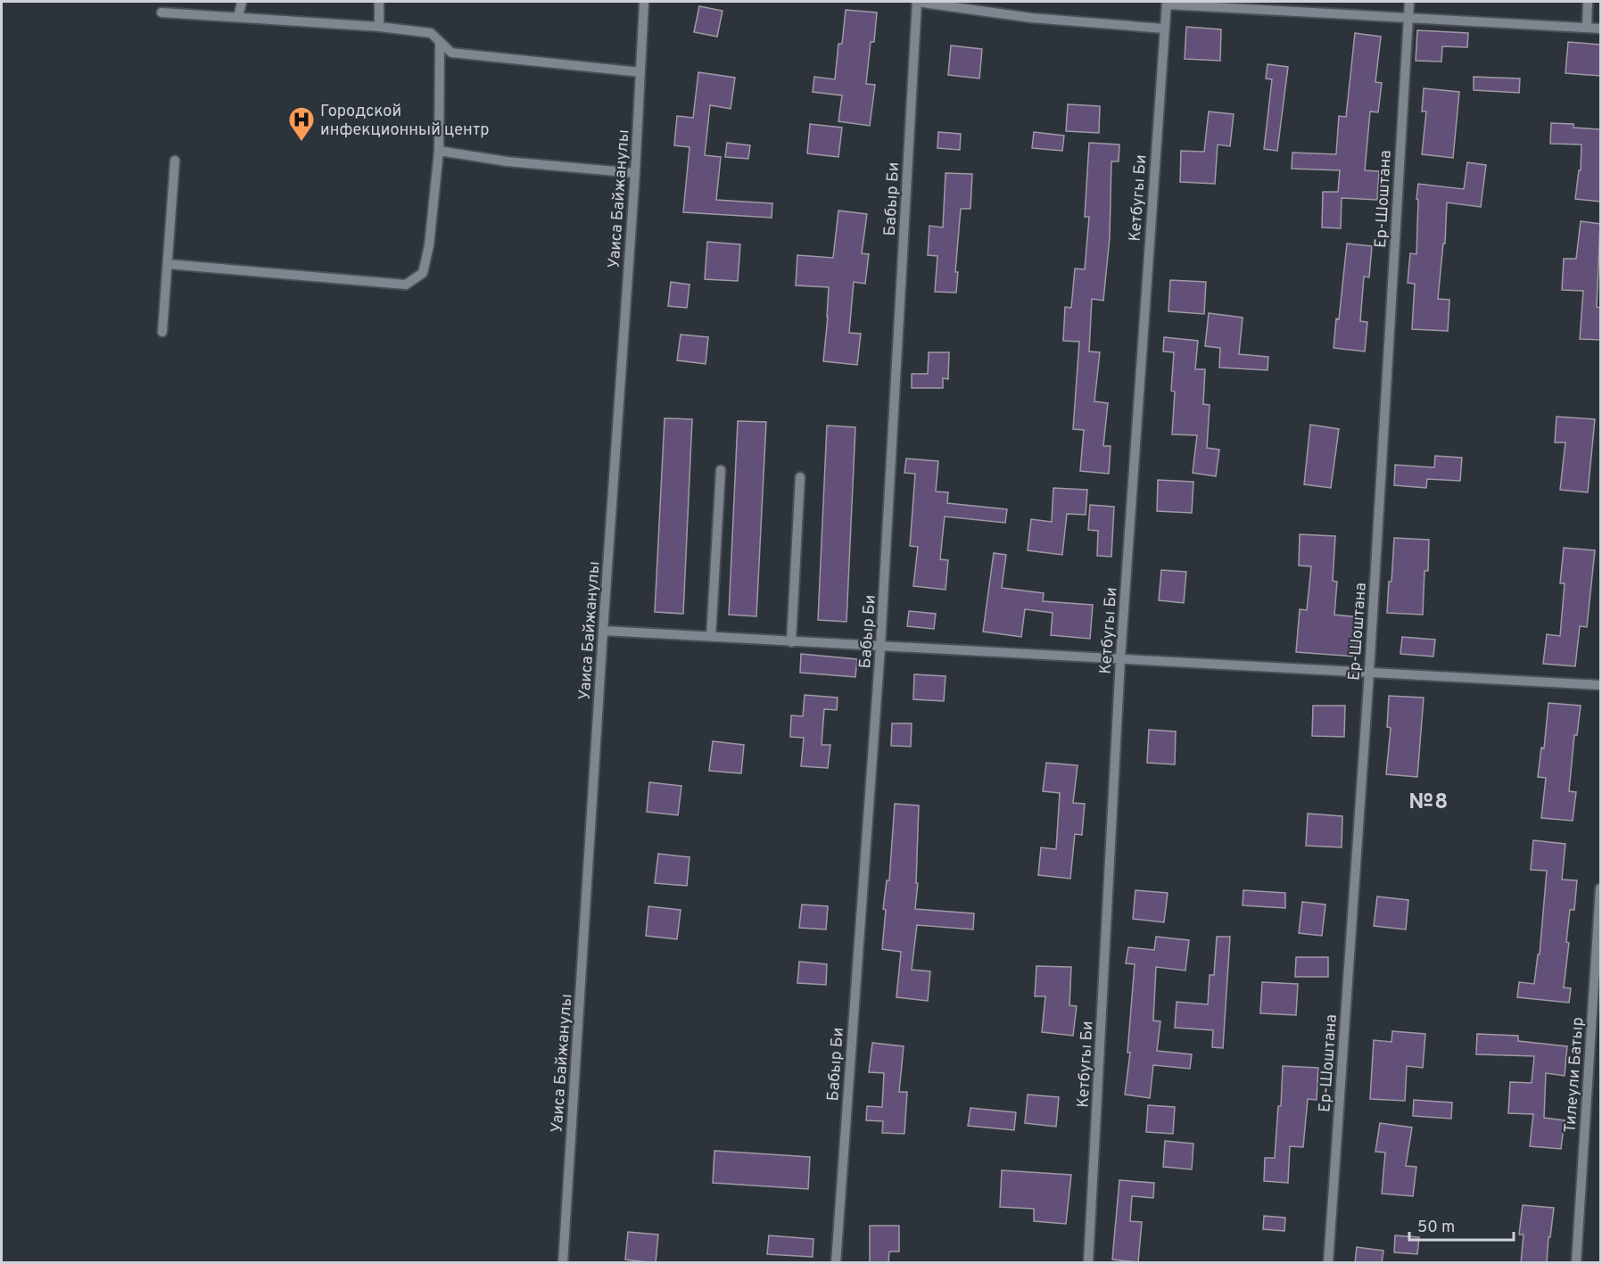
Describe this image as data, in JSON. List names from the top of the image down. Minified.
{"streets":{"street":["Кетбугы Би","Уаиса Байжанулы","Бабыр Би","Ер-Шоштана","Тилеули Батыр"]},"districts":["№8"],"places":{"hospital":["Городской инфекционный центр"]},"scale_bar":"50 m"}
